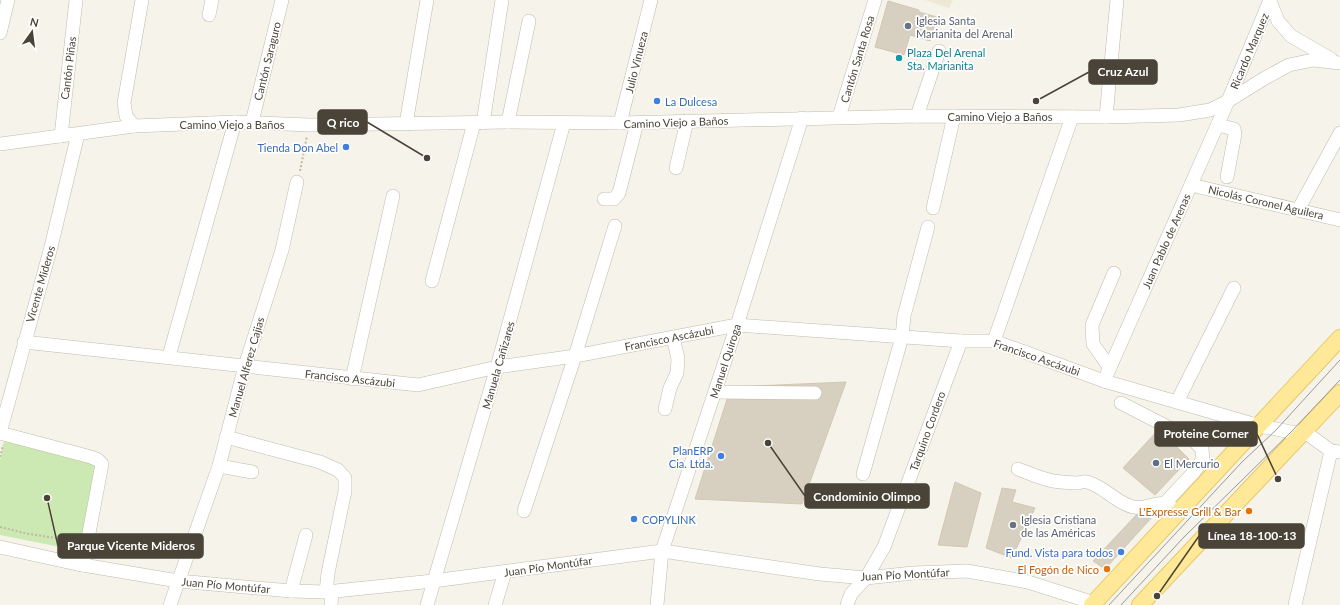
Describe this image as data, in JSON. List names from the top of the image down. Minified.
{"streets":{"street":["Ricardo Marquez","Cantón Santa Rosa","Cantón Saraguro","Julio Vinueza","Cantón Piñas","Camino Viejo a Baños","Nicolás Coronel Aguilera","Juan Pablo de Arenas","Vicente Mideros","Francisco Ascázubi","Manuel Quiroga","Manuela Cañizares","Manuel Alferez Cajias","Tarquino Cordero","Juan Pío Montúfar"]},"crossings":[["Ricardo Marquez","Camino Viejo a Baños"],["Ricardo Marquez","Juan Pablo de Arenas"],["Cantón Santa Rosa","Camino Viejo a Baños"],["Cantón Saraguro","Camino Viejo a Baños"],["Julio Vinueza","Camino Viejo a Baños"],["Cantón Piñas","Camino Viejo a Baños"],["Camino Viejo a Baños","Juan Pablo de Arenas"],["Camino Viejo a Baños","Vicente Mideros"],["Camino Viejo a Baños","Manuel Quiroga"],["Camino Viejo a Baños","Manuela Cañizares"],["Nicolás Coronel Aguilera","Juan Pablo de Arenas"],["Juan Pablo de Arenas","Francisco Ascázubi"],["Vicente Mideros","Francisco Ascázubi"],["Francisco Ascázubi","Manuel Quiroga"],["Francisco Ascázubi","Manuela Cañizares"],["Francisco Ascázubi","Manuel Alferez Cajias"],["Francisco Ascázubi","Tarquino Cordero"],["Manuel Quiroga","Juan Pío Montúfar"],["Manuela Cañizares","Juan Pío Montúfar"],["Manuel Alferez Cajias","Juan Pío Montúfar"],["Tarquino Cordero","Juan Pío Montúfar"]],"places":["Iglesia Santa Marianita del Arenal","Plaza Del Arenal Sta. Marianita","La Dulcesa","Cruz Azul","Tienda Don Abel","Q rico","Condominio Olimpo","PlanERP Cia. Ltda.","El Mercurio","Proteine Corner","Parque Vicente Mideros","L'Expresse Grill & Bar","COPYLINK","Iglesia Cristiana de las Américas","Fund. Vista para todos","El Fogón de Nico","Línea 18-100-13"],"north":"top"}
